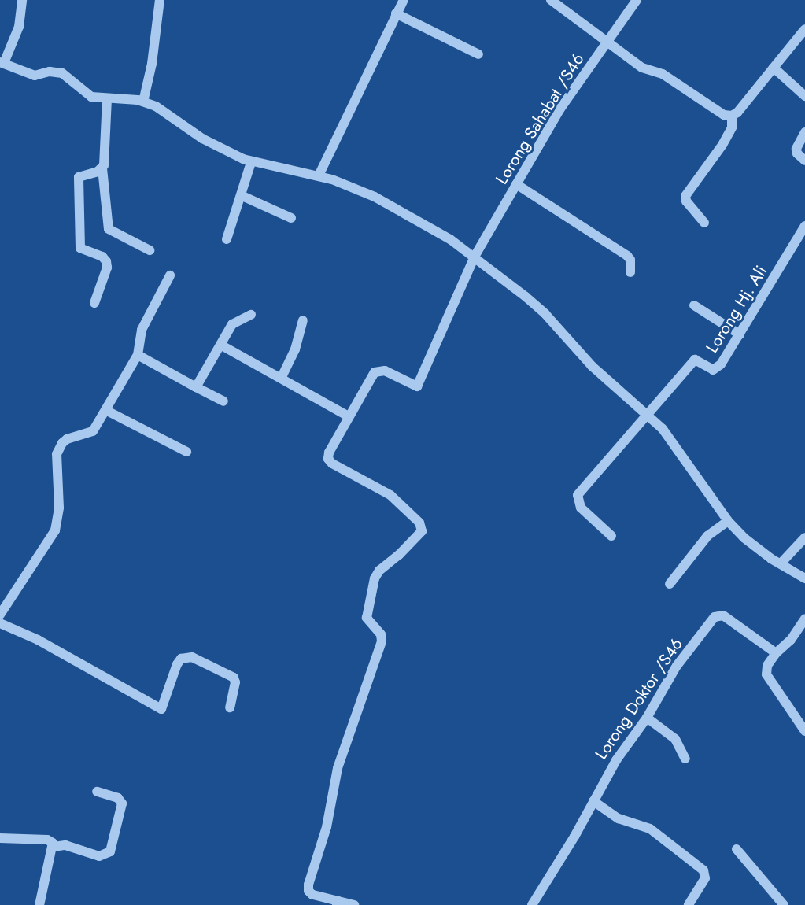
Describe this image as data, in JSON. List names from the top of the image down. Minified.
{"streets":{"street":["Lorong Sahabat /S46","Lorong Hj. Ali","Lorong Doktor /S46"]}}
